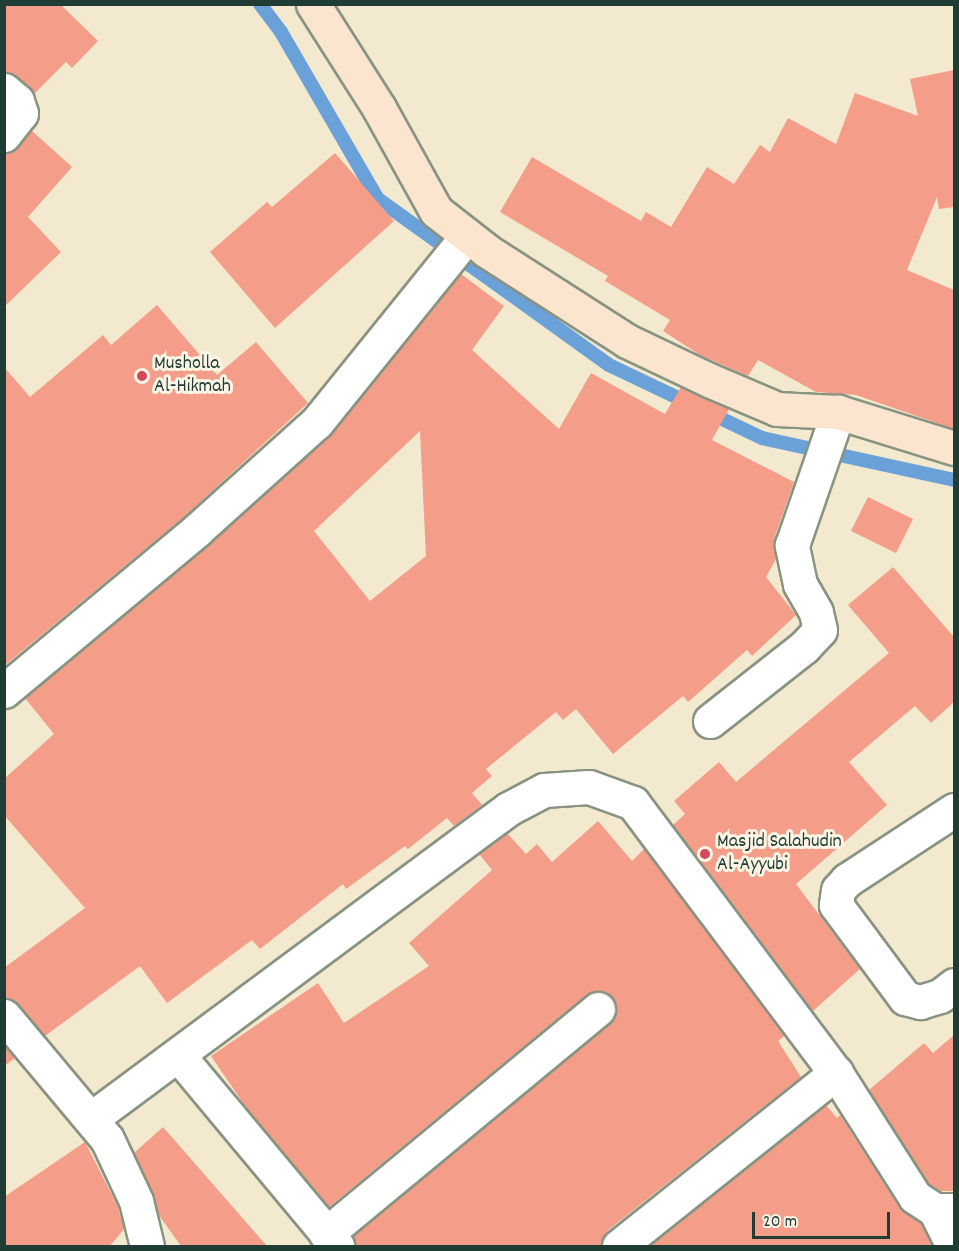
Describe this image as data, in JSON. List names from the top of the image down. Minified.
{"places":["Musholla Al-Hikmah","Masjid Salahudin Al-Ayyubi"],"scale_bar":"20 m"}
